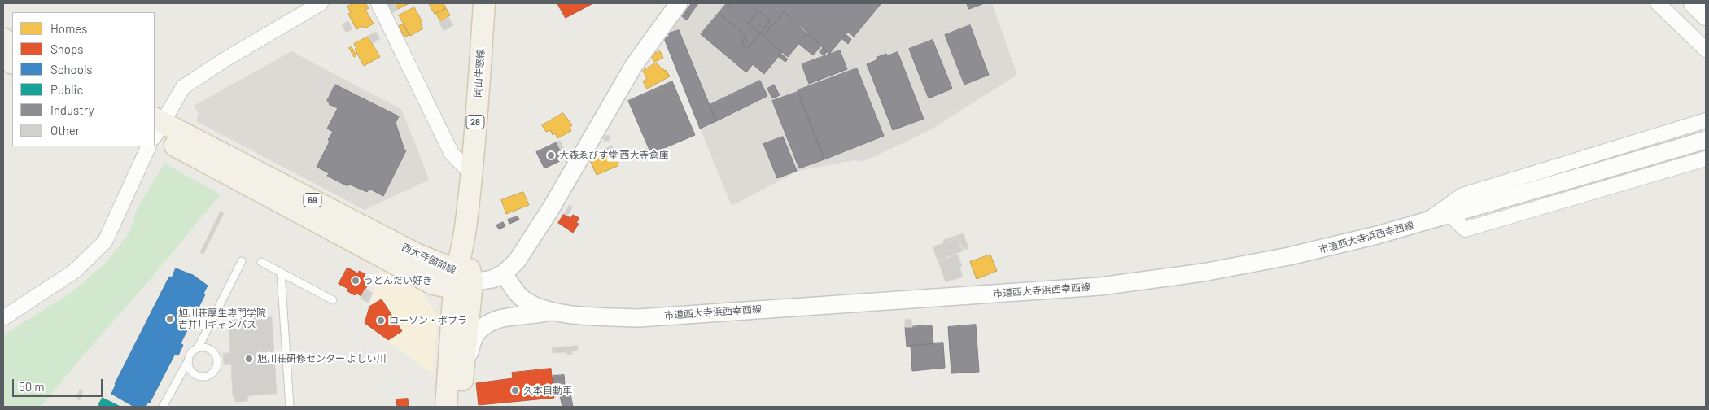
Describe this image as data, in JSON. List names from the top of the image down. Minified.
{"streets":{"main road":["岡山牛窓線","28","69","西大寺備前線"],"street":["市道西大寺浜西幸西線"]},"crossings":[["岡山牛窓線","西大寺備前線"]],"places":["大森ゑびす堂 西大寺倉庫","うどんだい好き","旭川荘厚生専門学院 吉井川キャンパス","ローソン・ポプラ","旭川荘研修センター よしい川","久本自動車"],"legend":["Homes","Shops","Schools","Public","Industry","Other"],"scale_bar":"50 m"}
